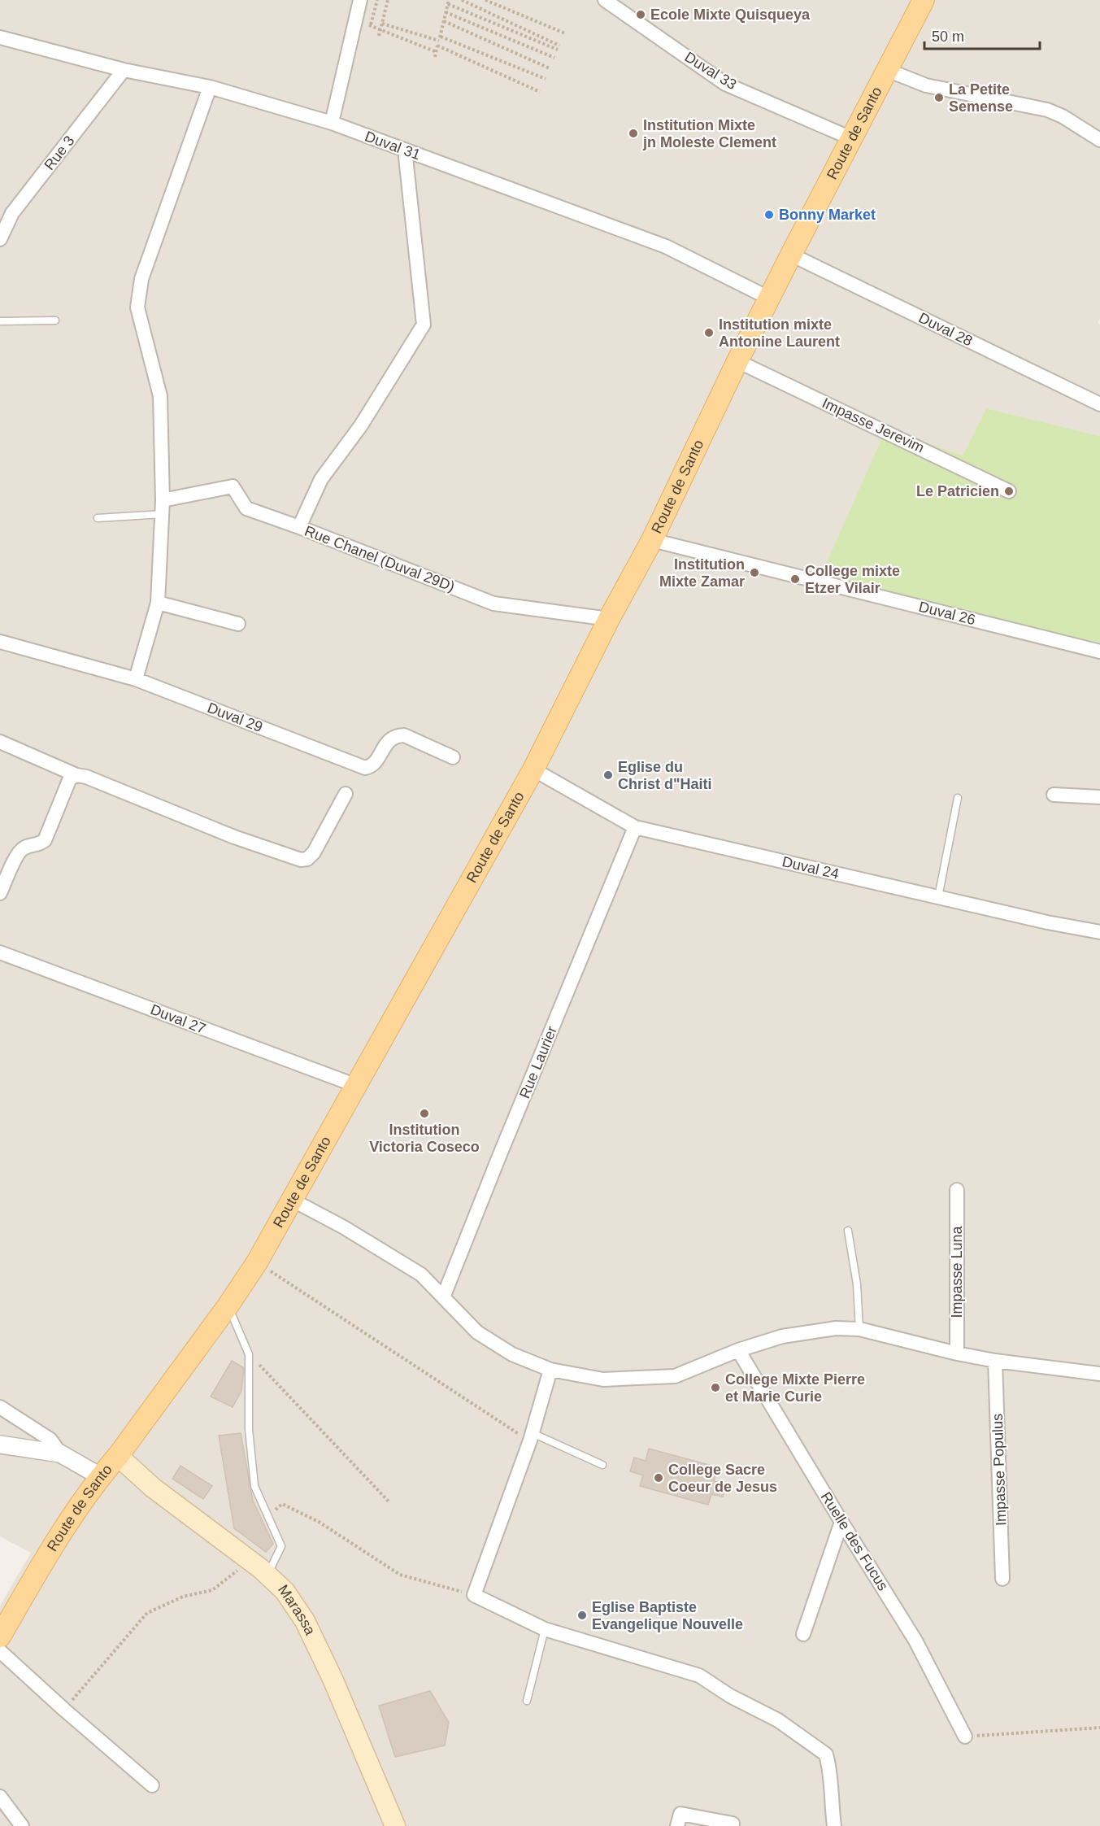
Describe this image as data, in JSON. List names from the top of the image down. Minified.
{"streets":{"main road":["Route de Santo","Marassa"],"street":["Duval 33","Duval 31","Rue 3","Duval 28","Impasse Jerevim","Rue Chanel (Duval 29D)","Duval 26","Duval 29","Duval 24","Duval 27","Rue Laurier","Impasse Luna","Impasse Populus","Ruelle des Fucus"]},"crossings":[["Duval 33","Route de Santo"],["Route de Santo","Duval 31"],["Route de Santo","Duval 28"],["Route de Santo","Impasse Jerevim"],["Route de Santo","Rue Chanel (Duval 29D)"],["Route de Santo","Duval 26"],["Route de Santo","Duval 24"],["Route de Santo","Duval 27"],["Route de Santo","Marassa"],["Duval 31","Rue 3"],["Duval 24","Rue Laurier"]],"places":["Ecole Mixte Quisqueya","La Petite Semense","Institution Mixte jn Moleste Clement","Bonny Market","Institution mixte Antonine Laurent","Le Patricien","Institution Mixte Zamar","College mixte Etzer Vilair","Eglise du Christ d\"Haiti","Institution Victoria Coseco","College Mixte Pierre et Marie Curie","College Sacre Coeur de Jesus","Eglise Baptiste Evangelique Nouvelle"],"scale_bar":"50 m"}
